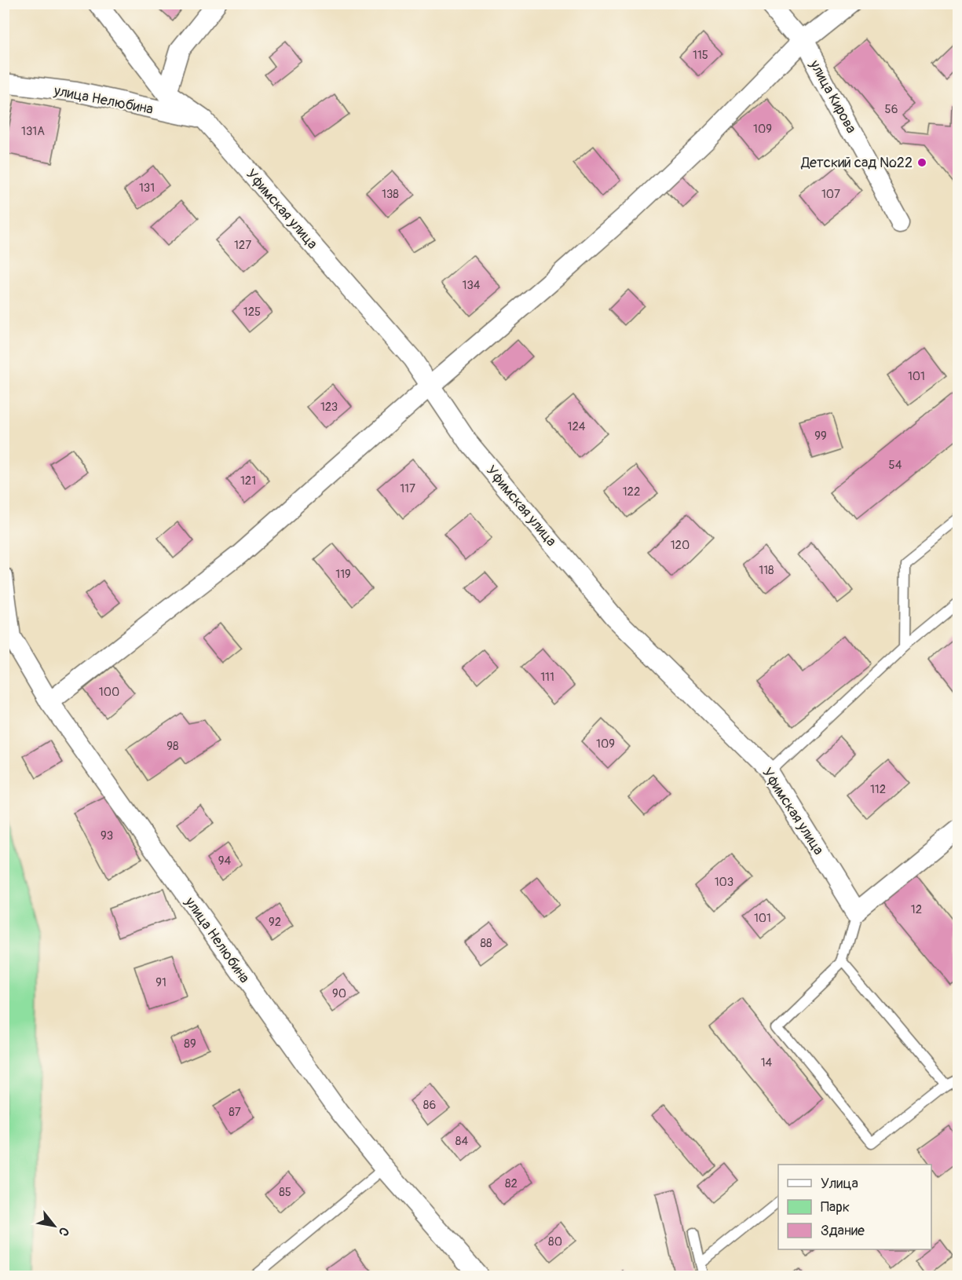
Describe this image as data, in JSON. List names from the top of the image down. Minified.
{"streets":{"street":["улица Кирова","улица Нелюбина","Уфимская улица"]},"crossings":[["улица Нелюбина","Уфимская улица"]],"places":["Детский сад №22"],"house_numbers":["115","56","109","131А","131","138","107","127","134","125","101","123","124","99","54","121","117","122","120","118","119","111","100","109","98","112","93","94","103","12","101","92","88","91","90","89","14","86","87","84","82","85","80"],"legend":["Улица","Парк","Здание"],"north":"bottom right"}
